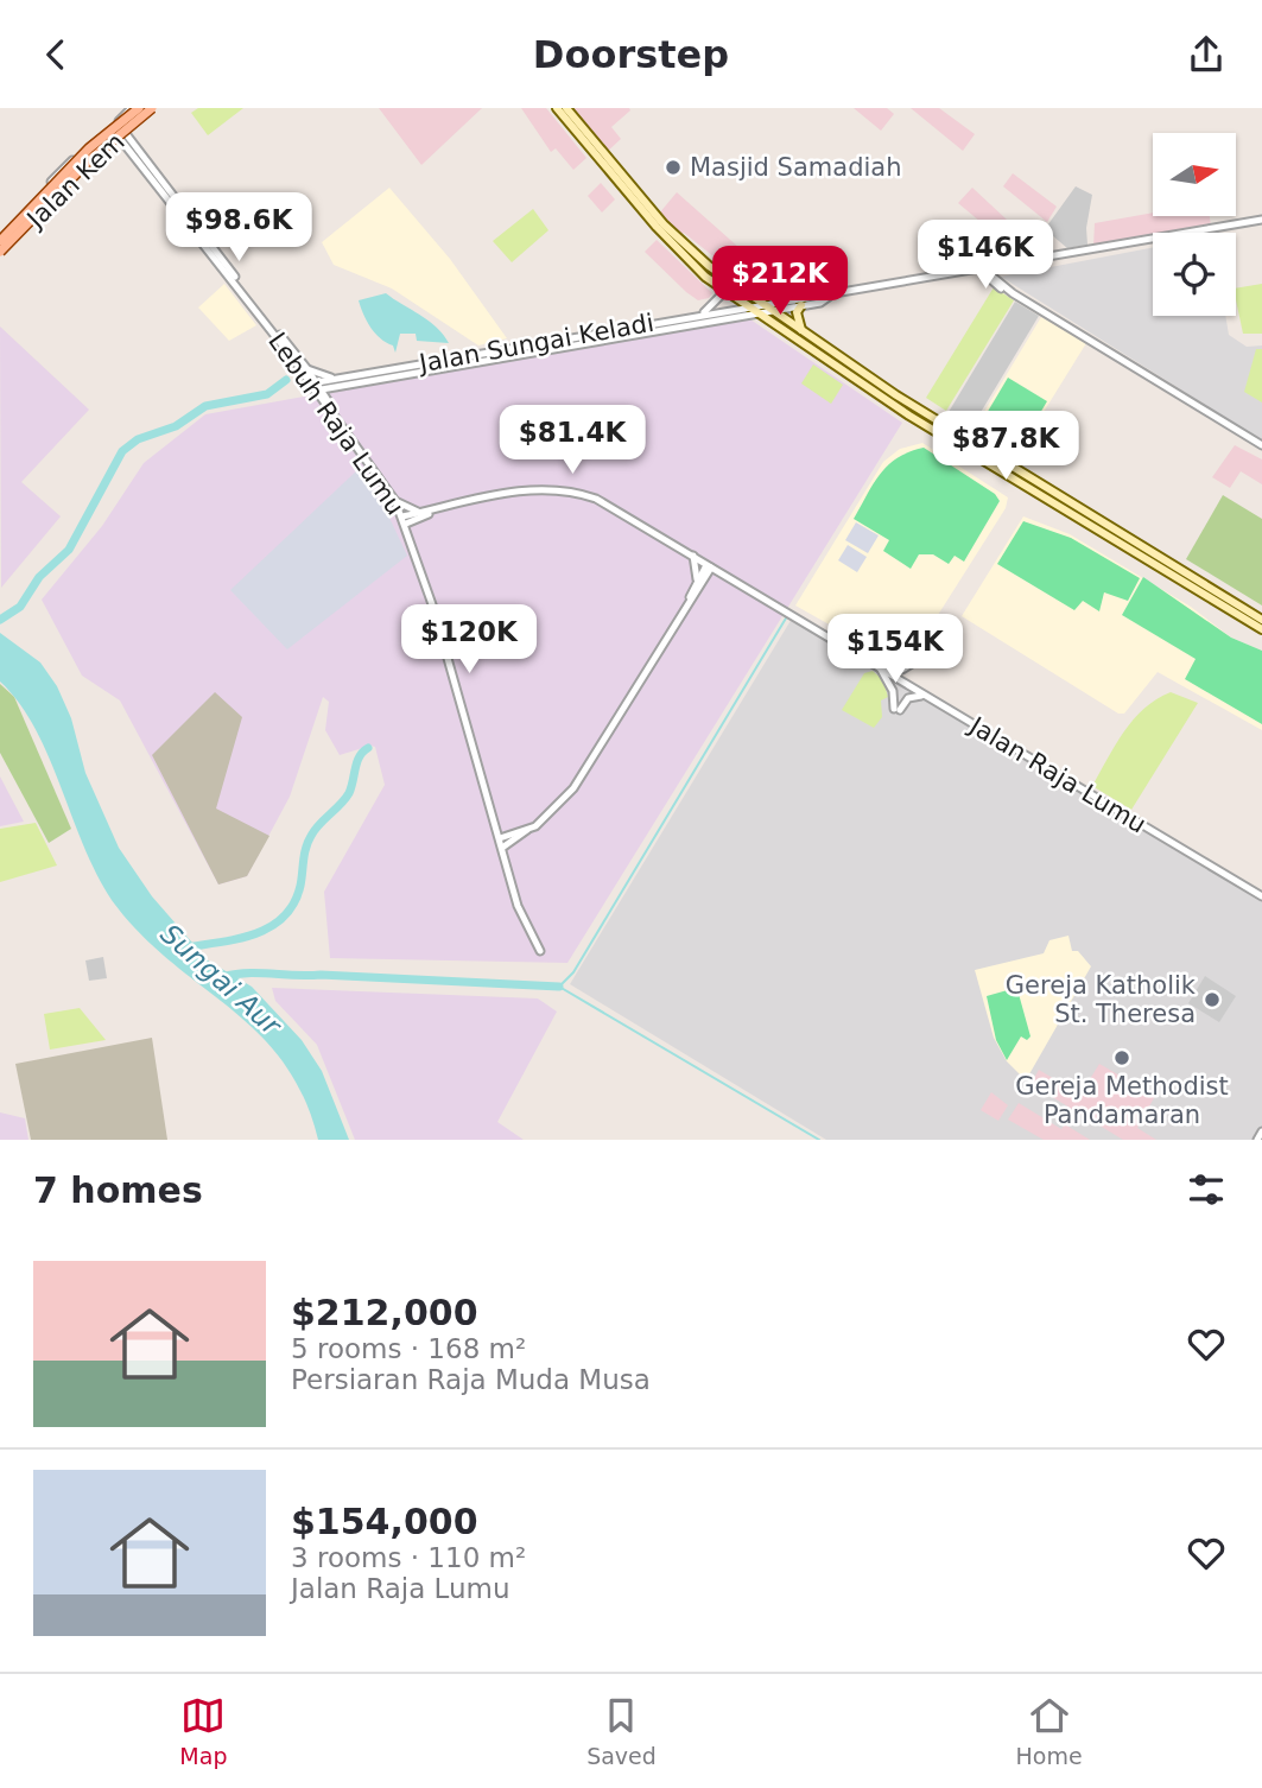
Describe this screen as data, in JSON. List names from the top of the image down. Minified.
{"streets":{"street":["Jalan Kem","Jalan Sungai Keladi","Lebuh Raja Lumu","Jalan Raja Lumu"]},"crossings":[["Jalan Kem","Lebuh Raja Lumu"],["Jalan Sungai Keladi","Lebuh Raja Lumu"],["Lebuh Raja Lumu","Jalan Raja Lumu"]],"water":["Sungai Aur"],"places":["Masjid Samadiah","Gereja Katholik St. Theresa","Gereja Methodist Pandamaran"],"north":"right","page":{"header":"Doorstep","price":["$98.6K","$146K","$212K","$81.4K","$87.8K","$120K","$154K"],"heading":"7 homes","list":[{"name":"$212,000","note":"5 rooms · 168 m² · Persiaran Raja Muda Musa"},{"name":"$154,000","note":"3 rooms · 110 m² · Jalan Raja Lumu"}],"tabs":["Map","Saved","Home"]}}
